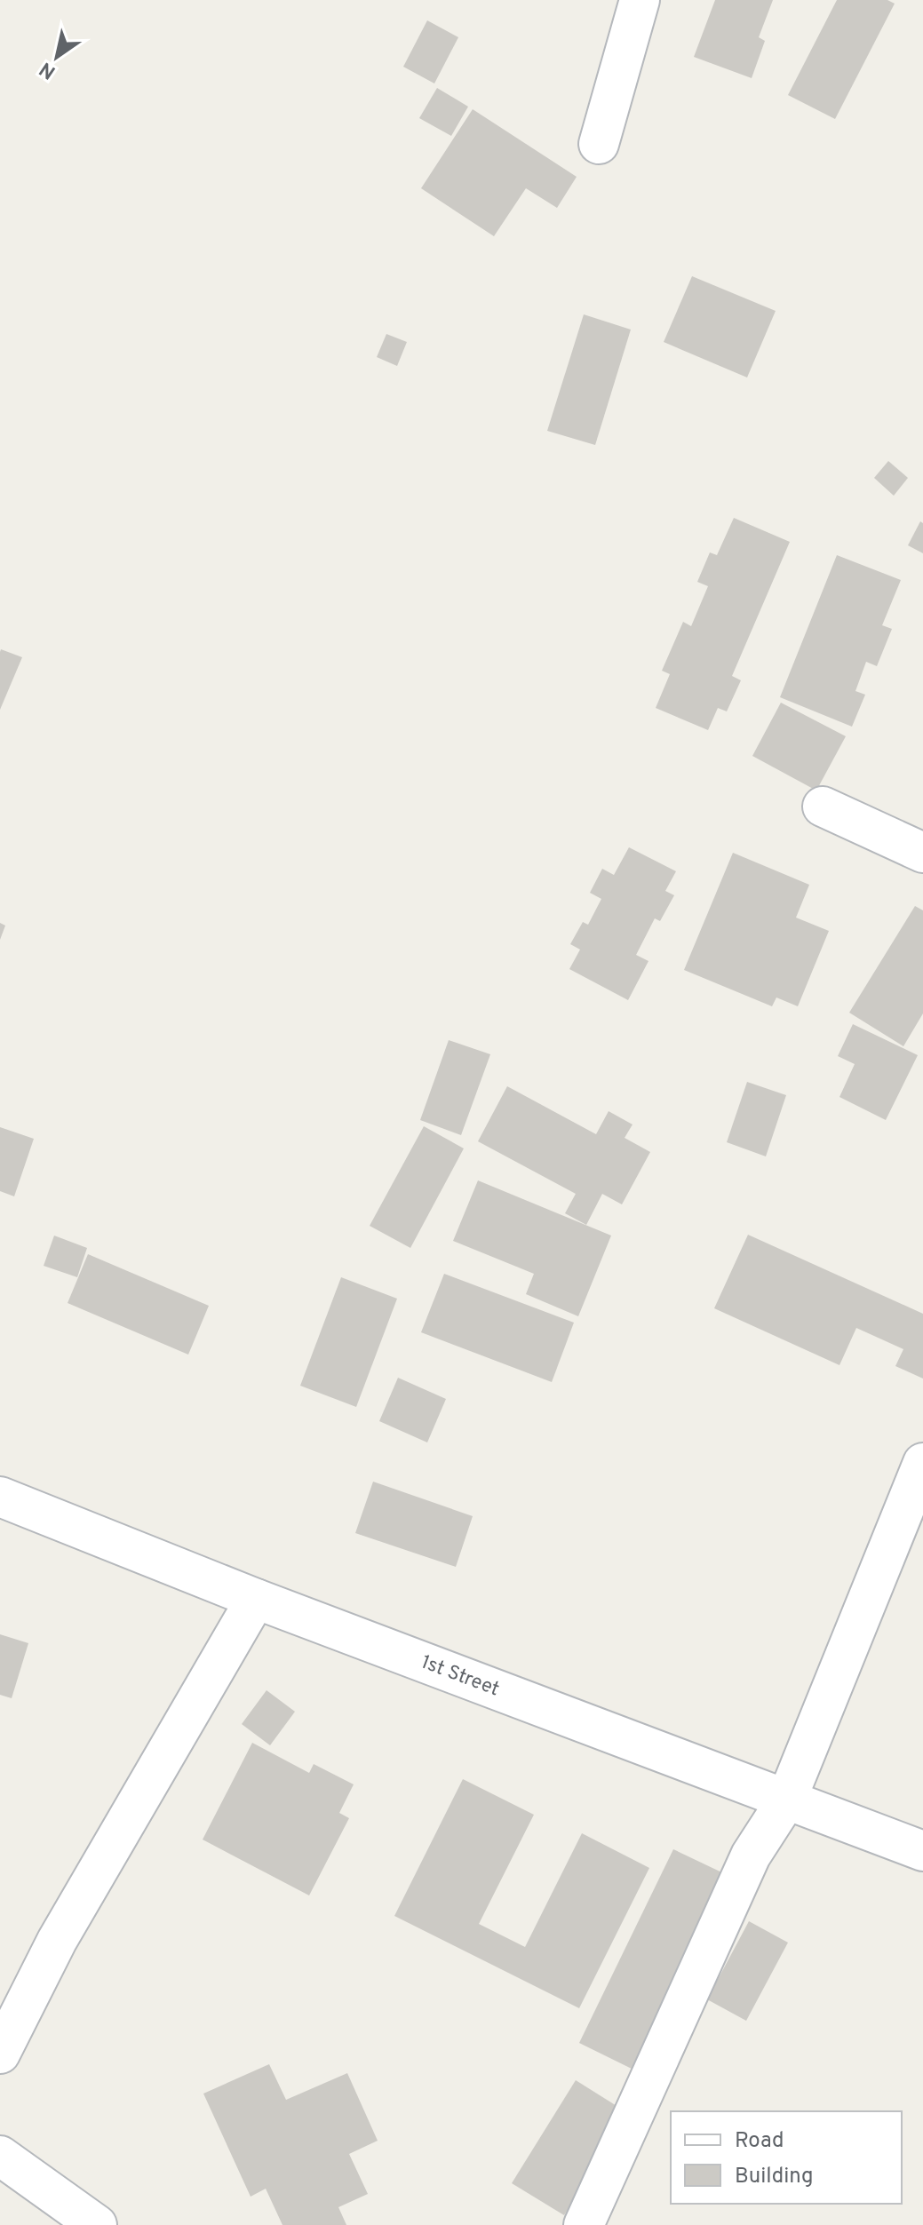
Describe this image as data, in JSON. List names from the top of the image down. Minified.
{"streets":{"street":["1st Street"]},"legend":["Road","Building"],"north":"bottom left"}
